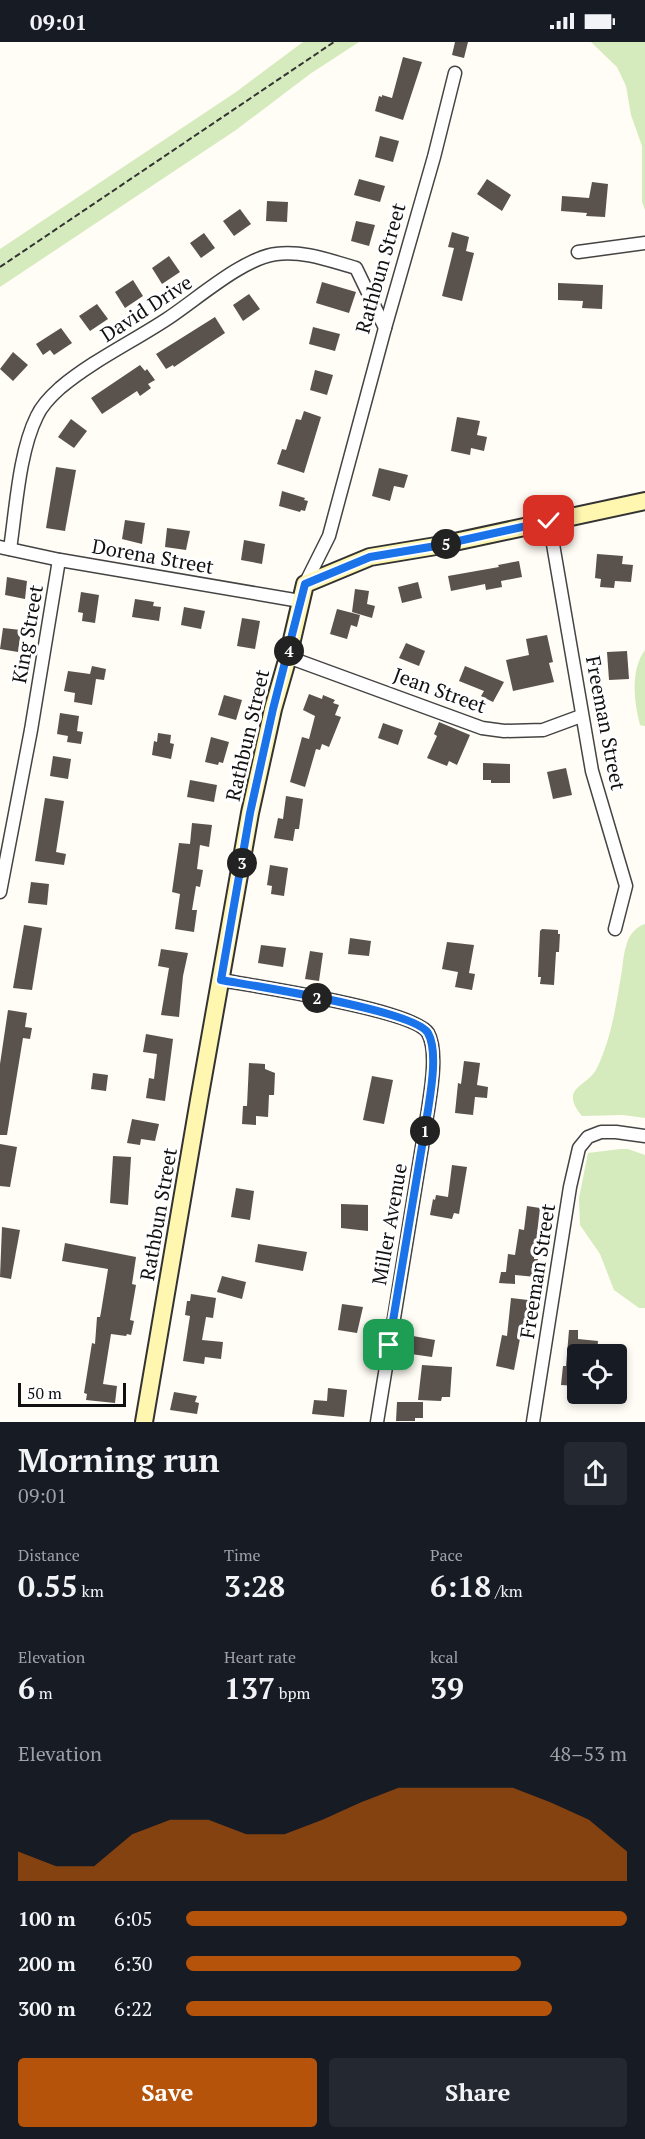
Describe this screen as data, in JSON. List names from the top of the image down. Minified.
{"streets":{"street":["Rathbun Street","David Drive","Dorena Street","King Street","Jean Street","Freeman Street","Miller Avenue"]},"crossings":[["Rathbun Street","David Drive"],["Rathbun Street","Dorena Street"],["Rathbun Street","Jean Street"],["Rathbun Street","Miller Avenue"],["David Drive","Dorena Street"],["Dorena Street","King Street"],["Jean Street","Freeman Street"]],"scale_bar":"50 m","page":{"status":"09:01","pins":["5","4","3","2","1"],"scale":"50 m","heading":["Morning run","09:01"],"stats":[["Distance","0.55 km"],["Time","3:28"],["Pace","6:18 /km"],["Elevation","6 m"],["Heart rate","137 bpm"],["kcal","39"]],"chart":["Elevation","48–53 m"],"list":[{"name":"100 m","note":"6:05"},{"name":"200 m","note":"6:30"},{"name":"300 m","note":"6:22"}],"buttons":["Save","Share"]}}
